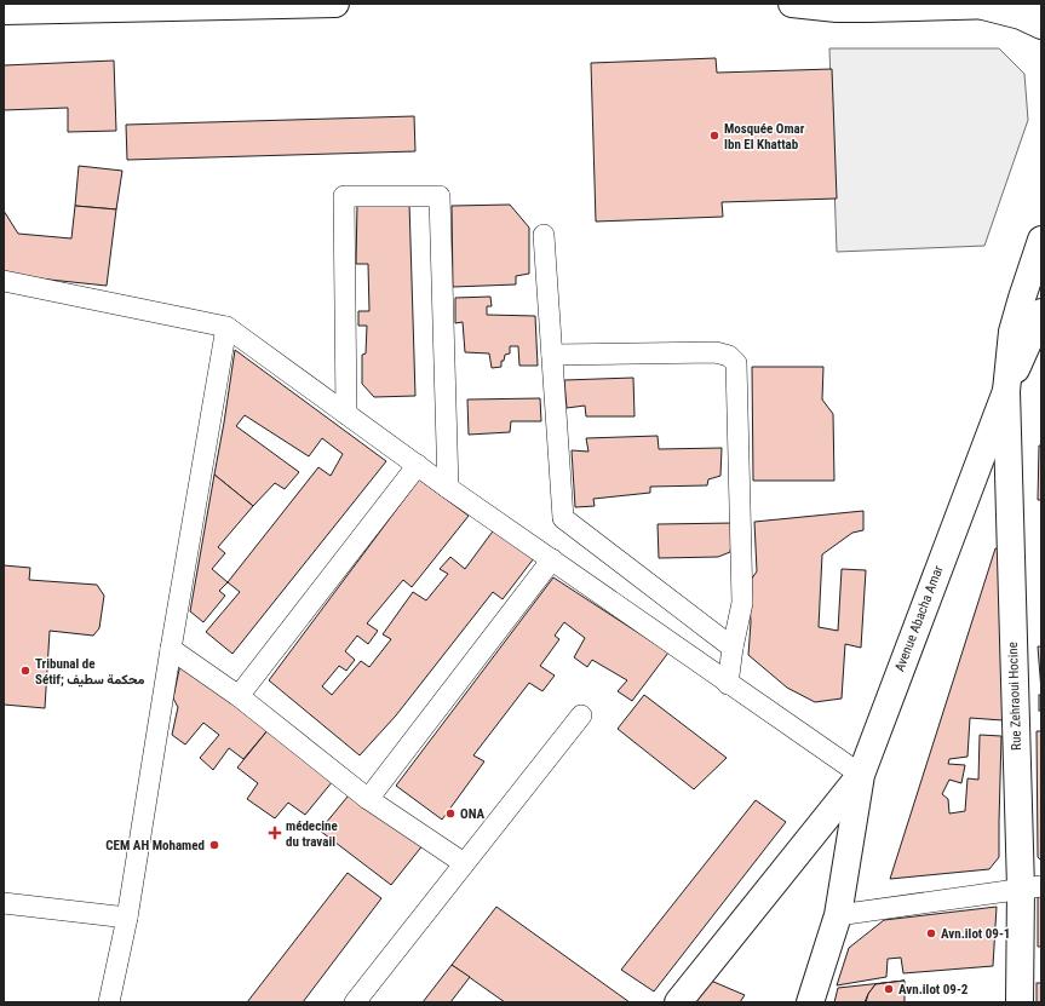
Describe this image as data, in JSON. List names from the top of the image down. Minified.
{"streets":{"main road":["Avenue Abacha Amar","Rue Zehraoui Hocine"]},"crossings":[["Avenue Abacha Amar","Rue Zehraoui Hocine"]],"places":{"other":["Mosquée Omar Ibn El Khattab","Tribunal de Sétif; محكمة سطيف","ONA","CEM AH Mohamed","Avn.ilot 09-1","Avn.ilot 09-2"],"health":["médecine du travail"]}}
